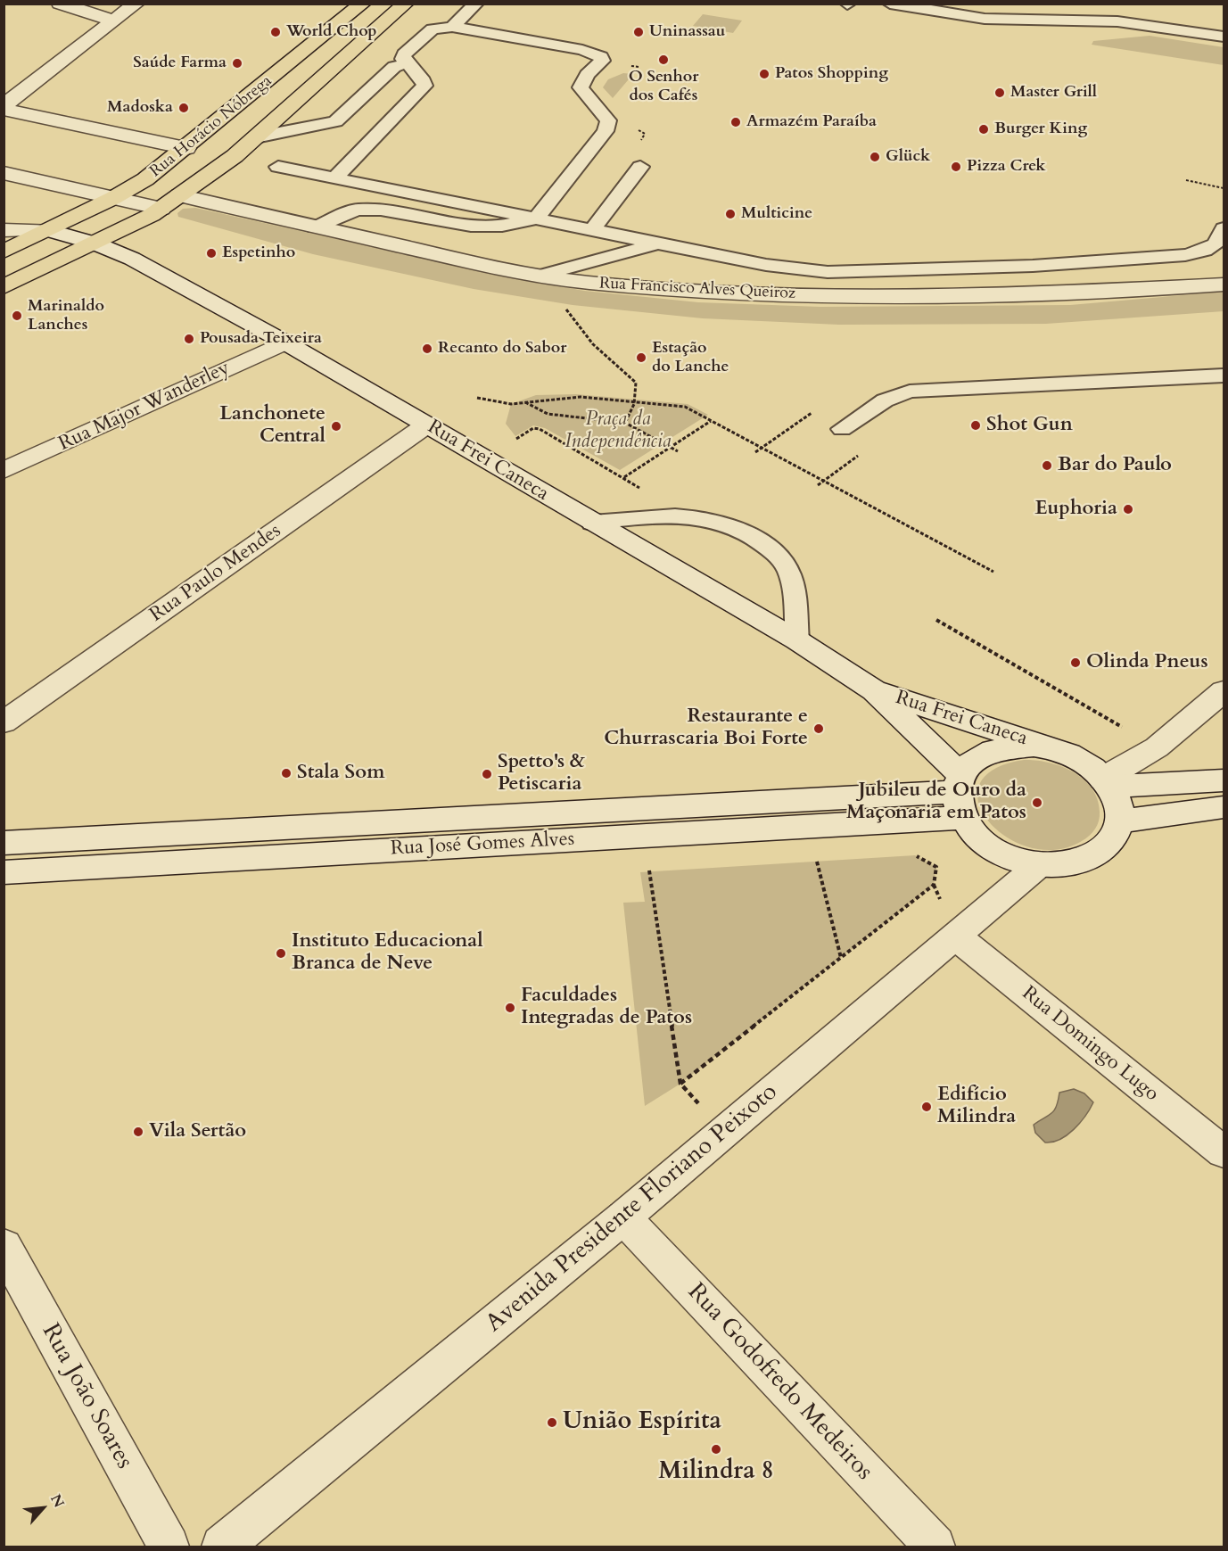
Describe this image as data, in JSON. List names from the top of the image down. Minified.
{"streets":{"main road":["Rua Horácio Nóbrega"],"street":["Rua Francisco Alves Queiroz","Rua Major Wanderley","Rua Frei Caneca","Rua Paulo Mendes","Rua José Gomes Alves","Rua Domingo Lugo","Avenida Presidente Floriano Peixoto","Rua Godofredo Medeiros","Rua João Soares"]},"crossings":[["Rua Horácio Nóbrega","Rua Francisco Alves Queiroz"],["Rua Horácio Nóbrega","Rua Frei Caneca"],["Rua Major Wanderley","Rua Frei Caneca"],["Rua Frei Caneca","Rua Paulo Mendes"],["Rua Frei Caneca","Rua José Gomes Alves"],["Rua Frei Caneca","Avenida Presidente Floriano Peixoto"],["Rua José Gomes Alves","Avenida Presidente Floriano Peixoto"],["Rua Domingo Lugo","Avenida Presidente Floriano Peixoto"],["Avenida Presidente Floriano Peixoto","Rua Godofredo Medeiros"]],"parks":["Praça da Independência"],"places":["World Chop","Uninassau","O Senhor dos Cafés","Saúde Farma","Patos Shopping","Master Grill","Madoska","Armazém Paraíba","Burger King","Glück","Pizza Crek","Multicine","Espetinho","Marinaldo Lanches","Pousada Teixeira","Recanto do Sabor","Estação do Lanche","Shot Gun","Lanchonete Central","Bar do Paulo","Euphoria","Olinda Pneus","Restaurante e Churrascaria Boi Forte","Stala Som","Spetto's & Petiscaria","Jubileu de Ouro da Maçonaria em Patos","Instituto Educacional Branca de Neve","Faculdades Integradas de Patos","Edifício Milindra","Vila Sertão","União Espírita","Milindra 8"],"north":"top right"}
